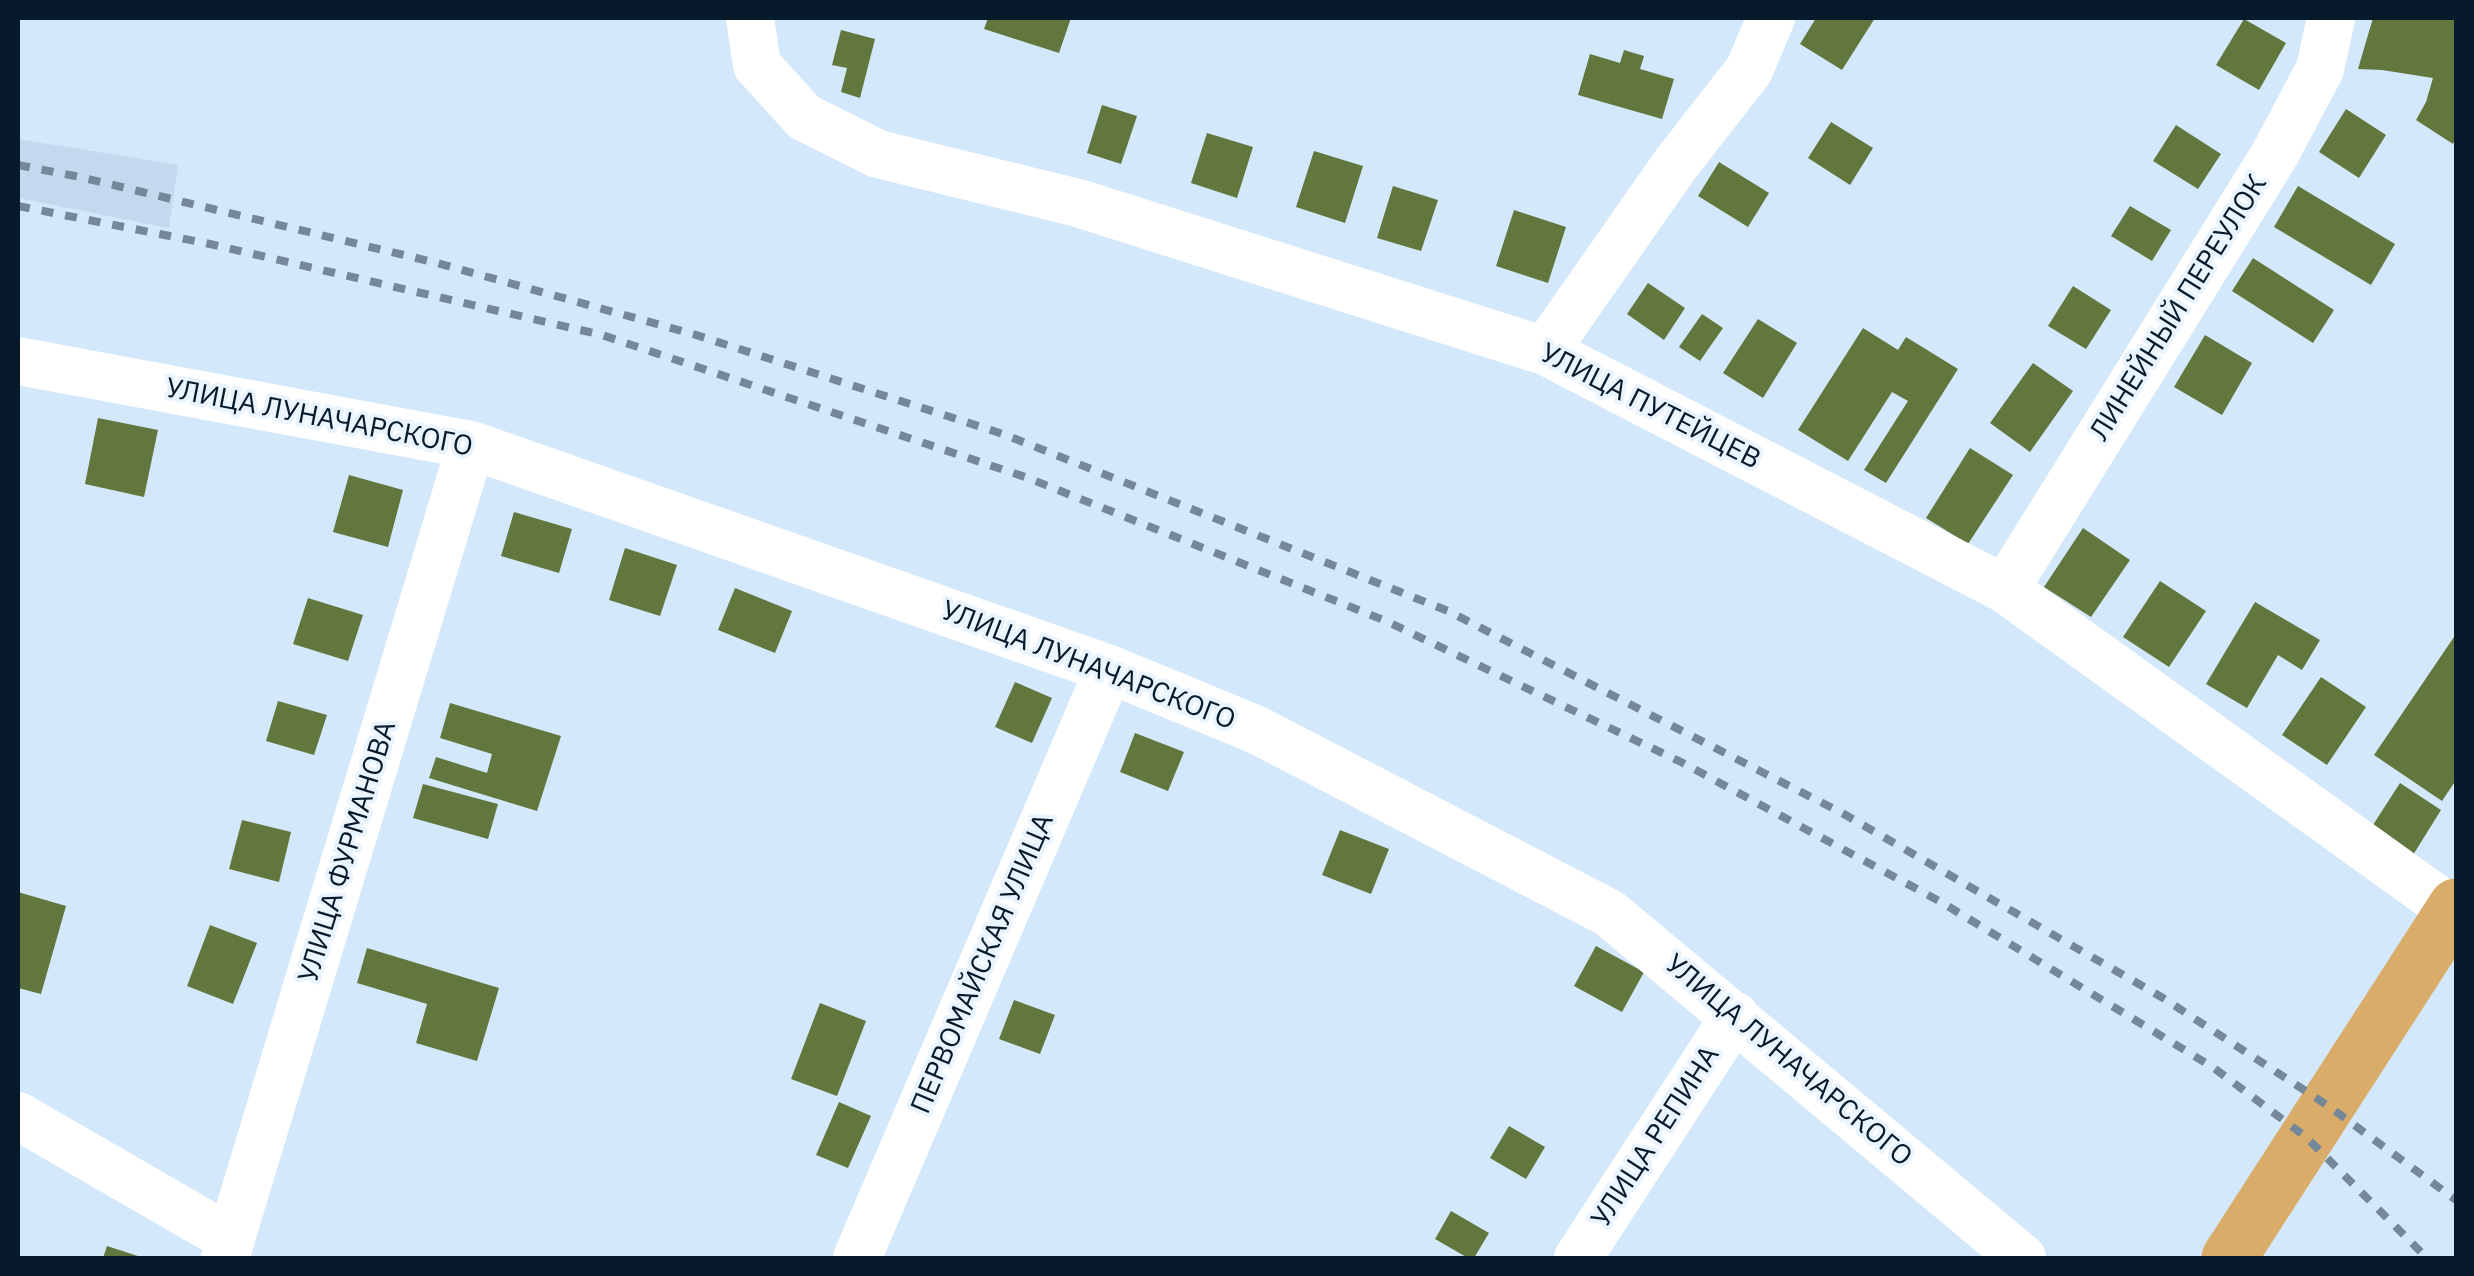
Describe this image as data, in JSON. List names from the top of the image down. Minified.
{"streets":{"street":["ЛИНЕЙНЫЙ ПЕРЕУЛОК","УЛИЦА ПУТЕЙЦЕВ","УЛИЦА ЛУНАЧАРСКОГО","УЛИЦА ФУРМАНОВА","ПЕРВОМАЙСКАЯ УЛИЦА","УЛИЦА РЕПИНА"]},"crossings":[["ЛИНЕЙНЫЙ ПЕРЕУЛОК","УЛИЦА ПУТЕЙЦЕВ"],["УЛИЦА ЛУНАЧАРСКОГО","УЛИЦА ФУРМАНОВА"],["УЛИЦА ЛУНАЧАРСКОГО","ПЕРВОМАЙСКАЯ УЛИЦА"],["УЛИЦА ЛУНАЧАРСКОГО","УЛИЦА РЕПИНА"]]}
